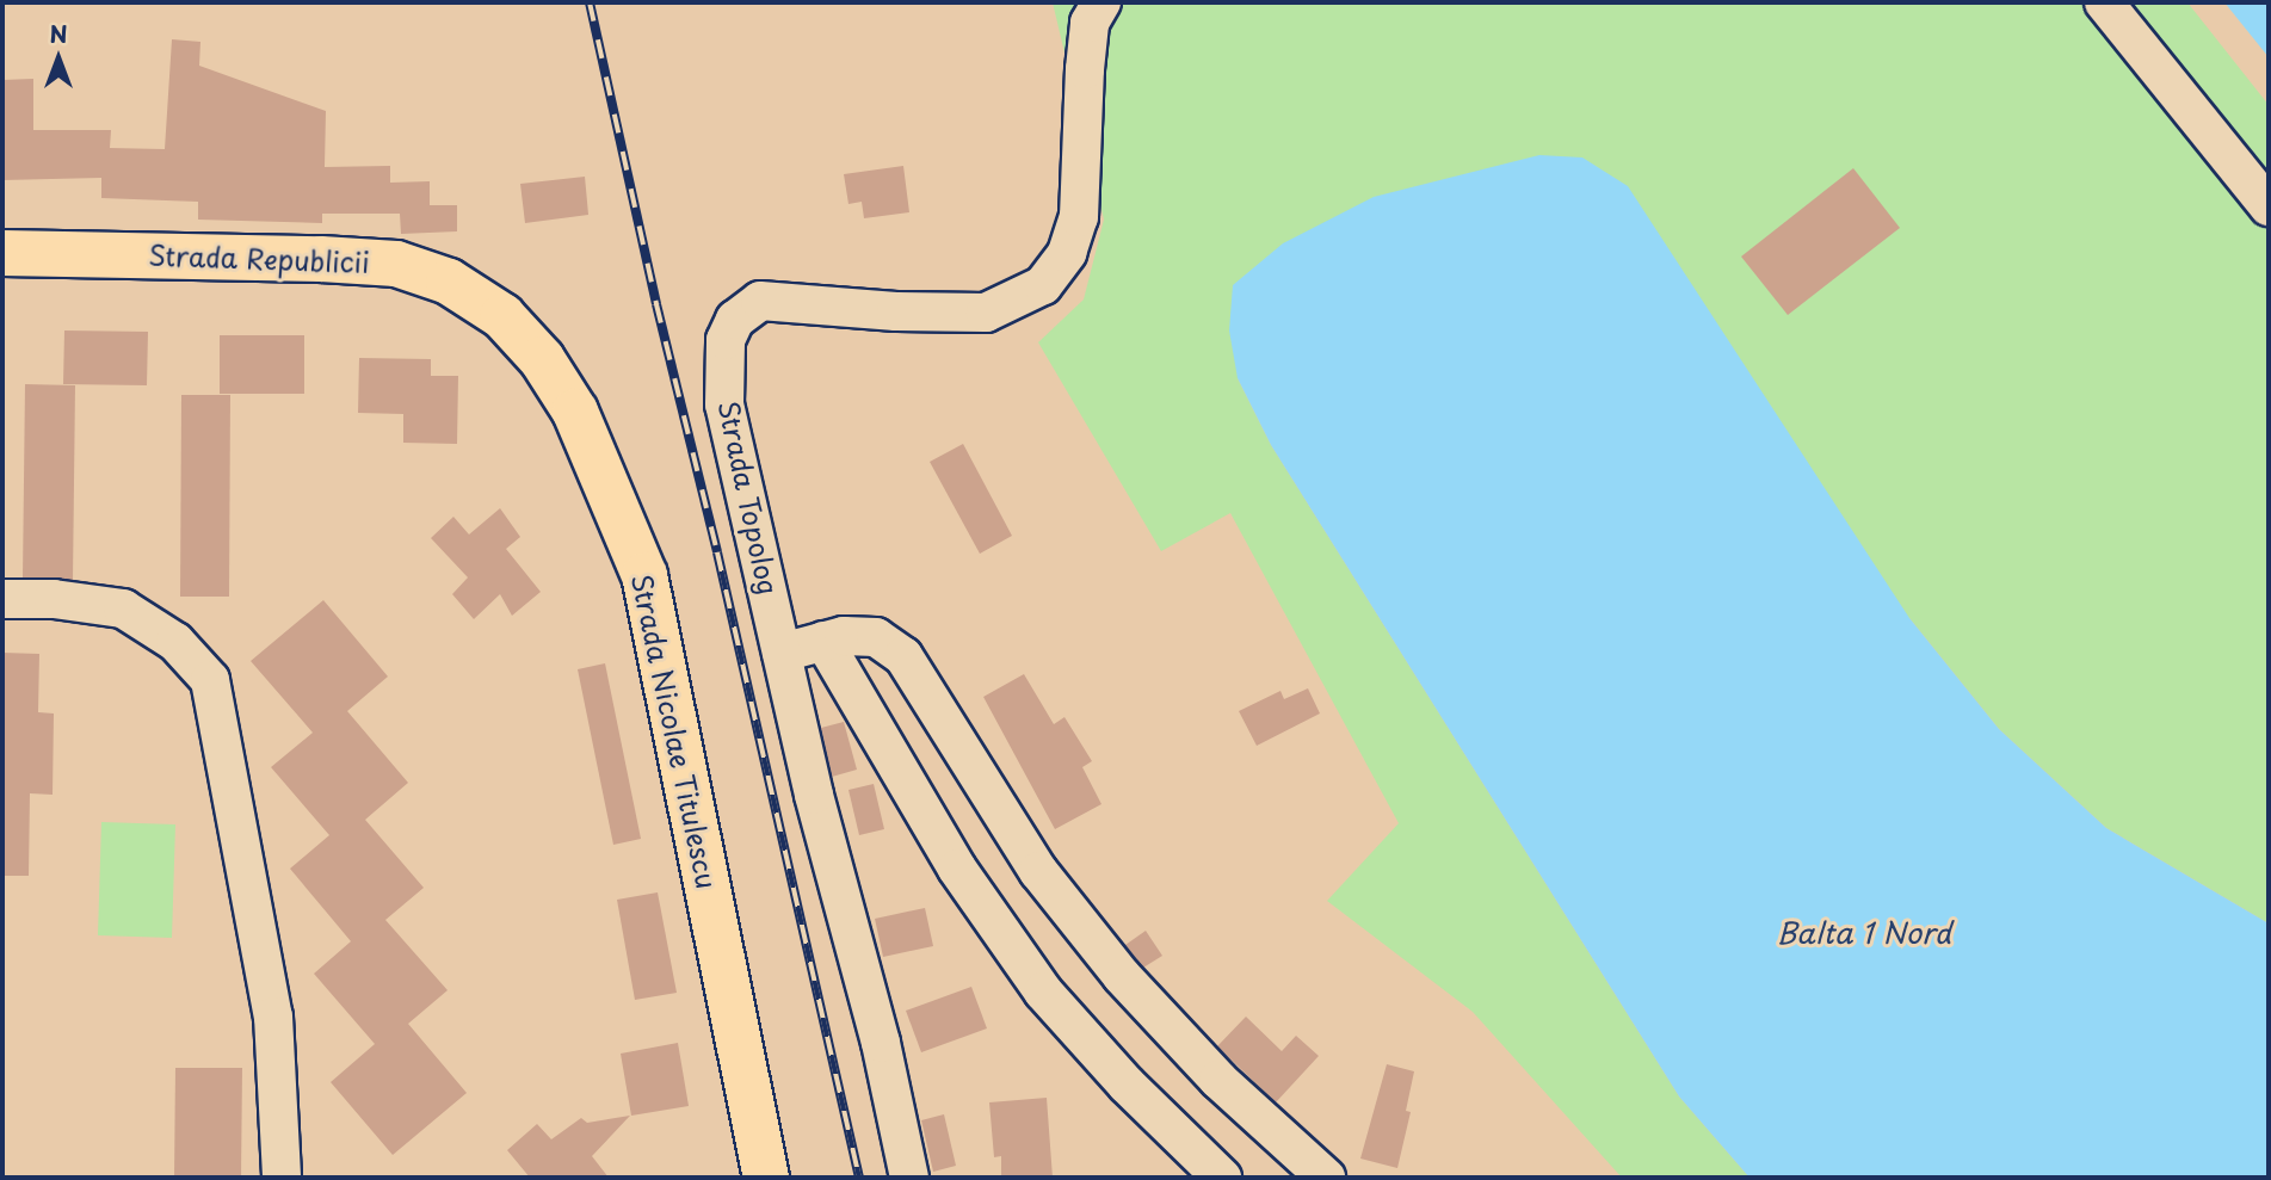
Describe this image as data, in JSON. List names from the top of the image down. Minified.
{"streets":{"main road":["Strada Republicii","Strada Nicolae Titulescu"],"street":["Strada Topolog"]},"crossings":[["Strada Republicii","Strada Nicolae Titulescu"]],"water":["Balta 1 Nord"],"north":"top"}
